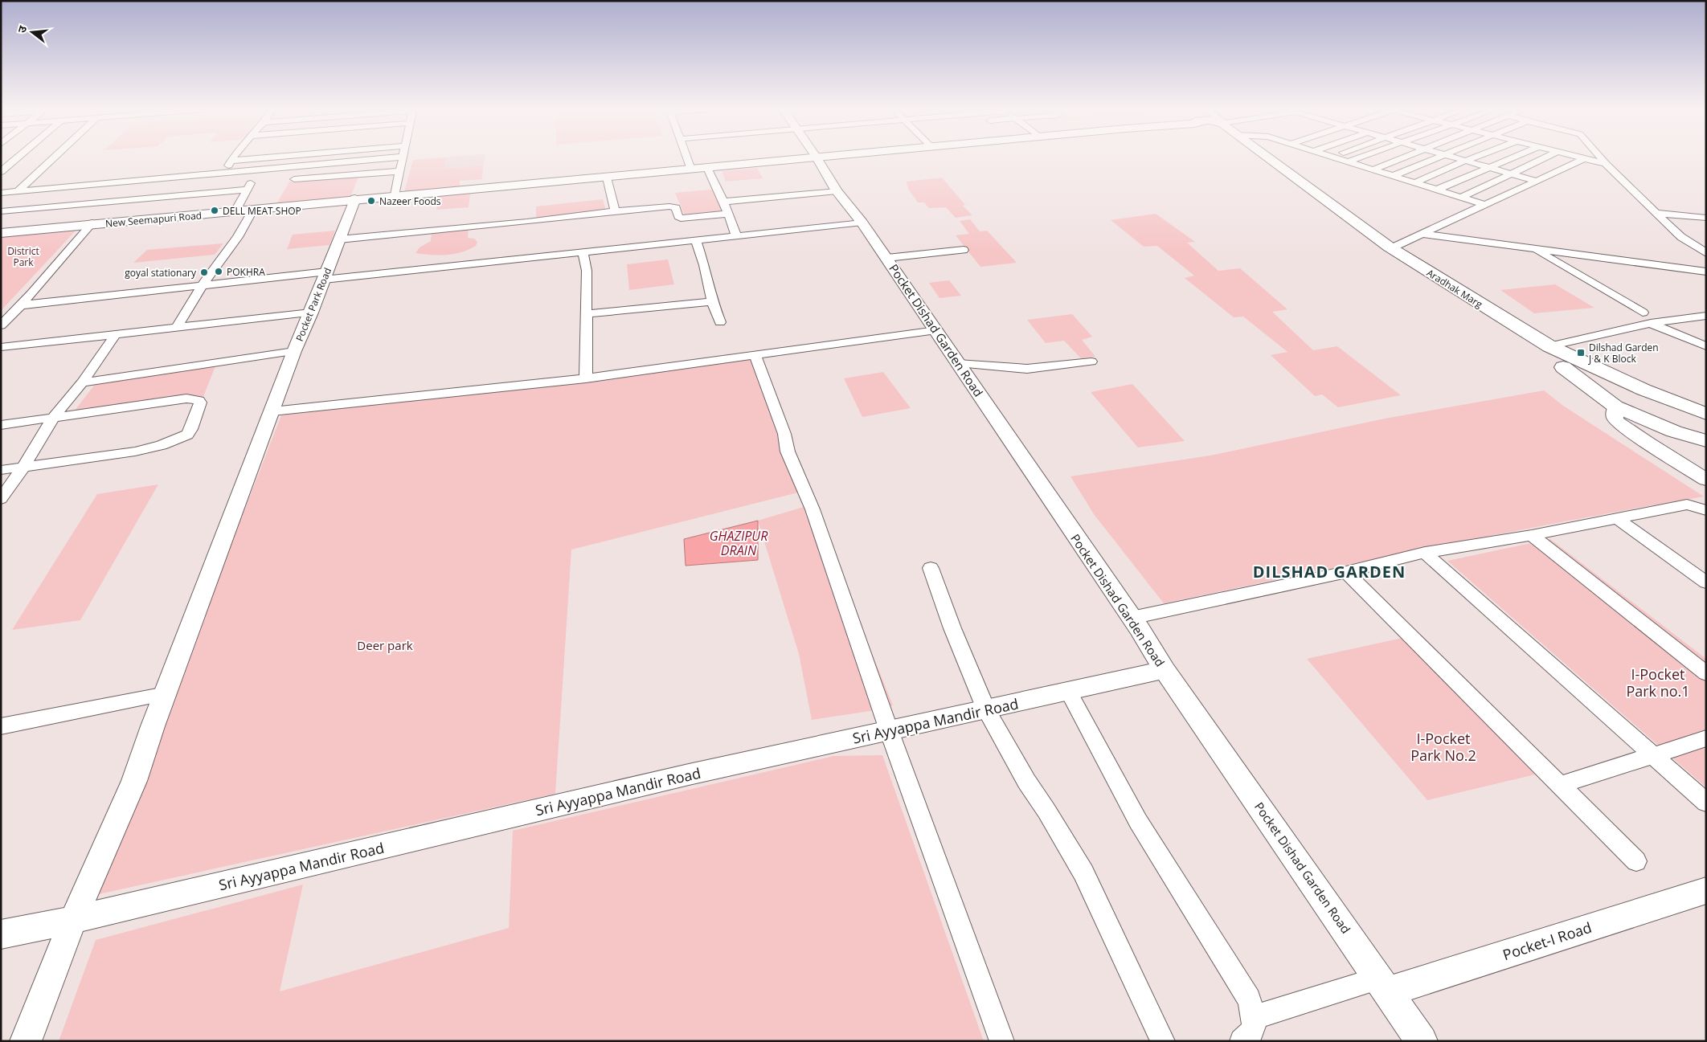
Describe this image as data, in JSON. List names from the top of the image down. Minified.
{"streets":{"main road":["New Seemapuri Road","Aradhak Marg"],"street":["Pocket Park Road","Pocket Dishad Garden Road","Sri Ayyappa Mandir Road","Pocket-I Road"]},"crossings":[["New Seemapuri Road","Pocket Park Road"],["Pocket Park Road","Sri Ayyappa Mandir Road"],["Pocket Dishad Garden Road","Sri Ayyappa Mandir Road"],["Pocket Dishad Garden Road","Pocket-I Road"]],"districts":["DILSHAD GARDEN"],"water":["GHAZIPUR DRAIN"],"parks":["District Park","Deer park","I-Pocket Park no.1","I-Pocket Park No.2"],"places":{"other":["Nazeer Foods","DELL MEAT SHOP","POKHRA","goyal stationary"],"transit":["Dilshad Garden J & K Block"]},"north":"left"}
